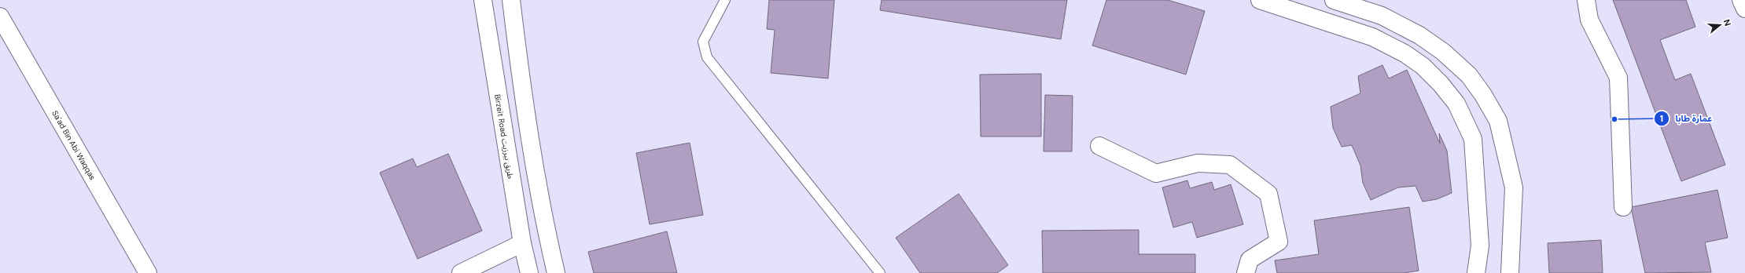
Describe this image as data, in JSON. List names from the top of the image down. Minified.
{"streets":{"main road":["Birzeit Road طريق بيرزيت","Sa'ad Bin Abi Waqqas"]},"places":["عمارة طابا"],"north":"right"}
